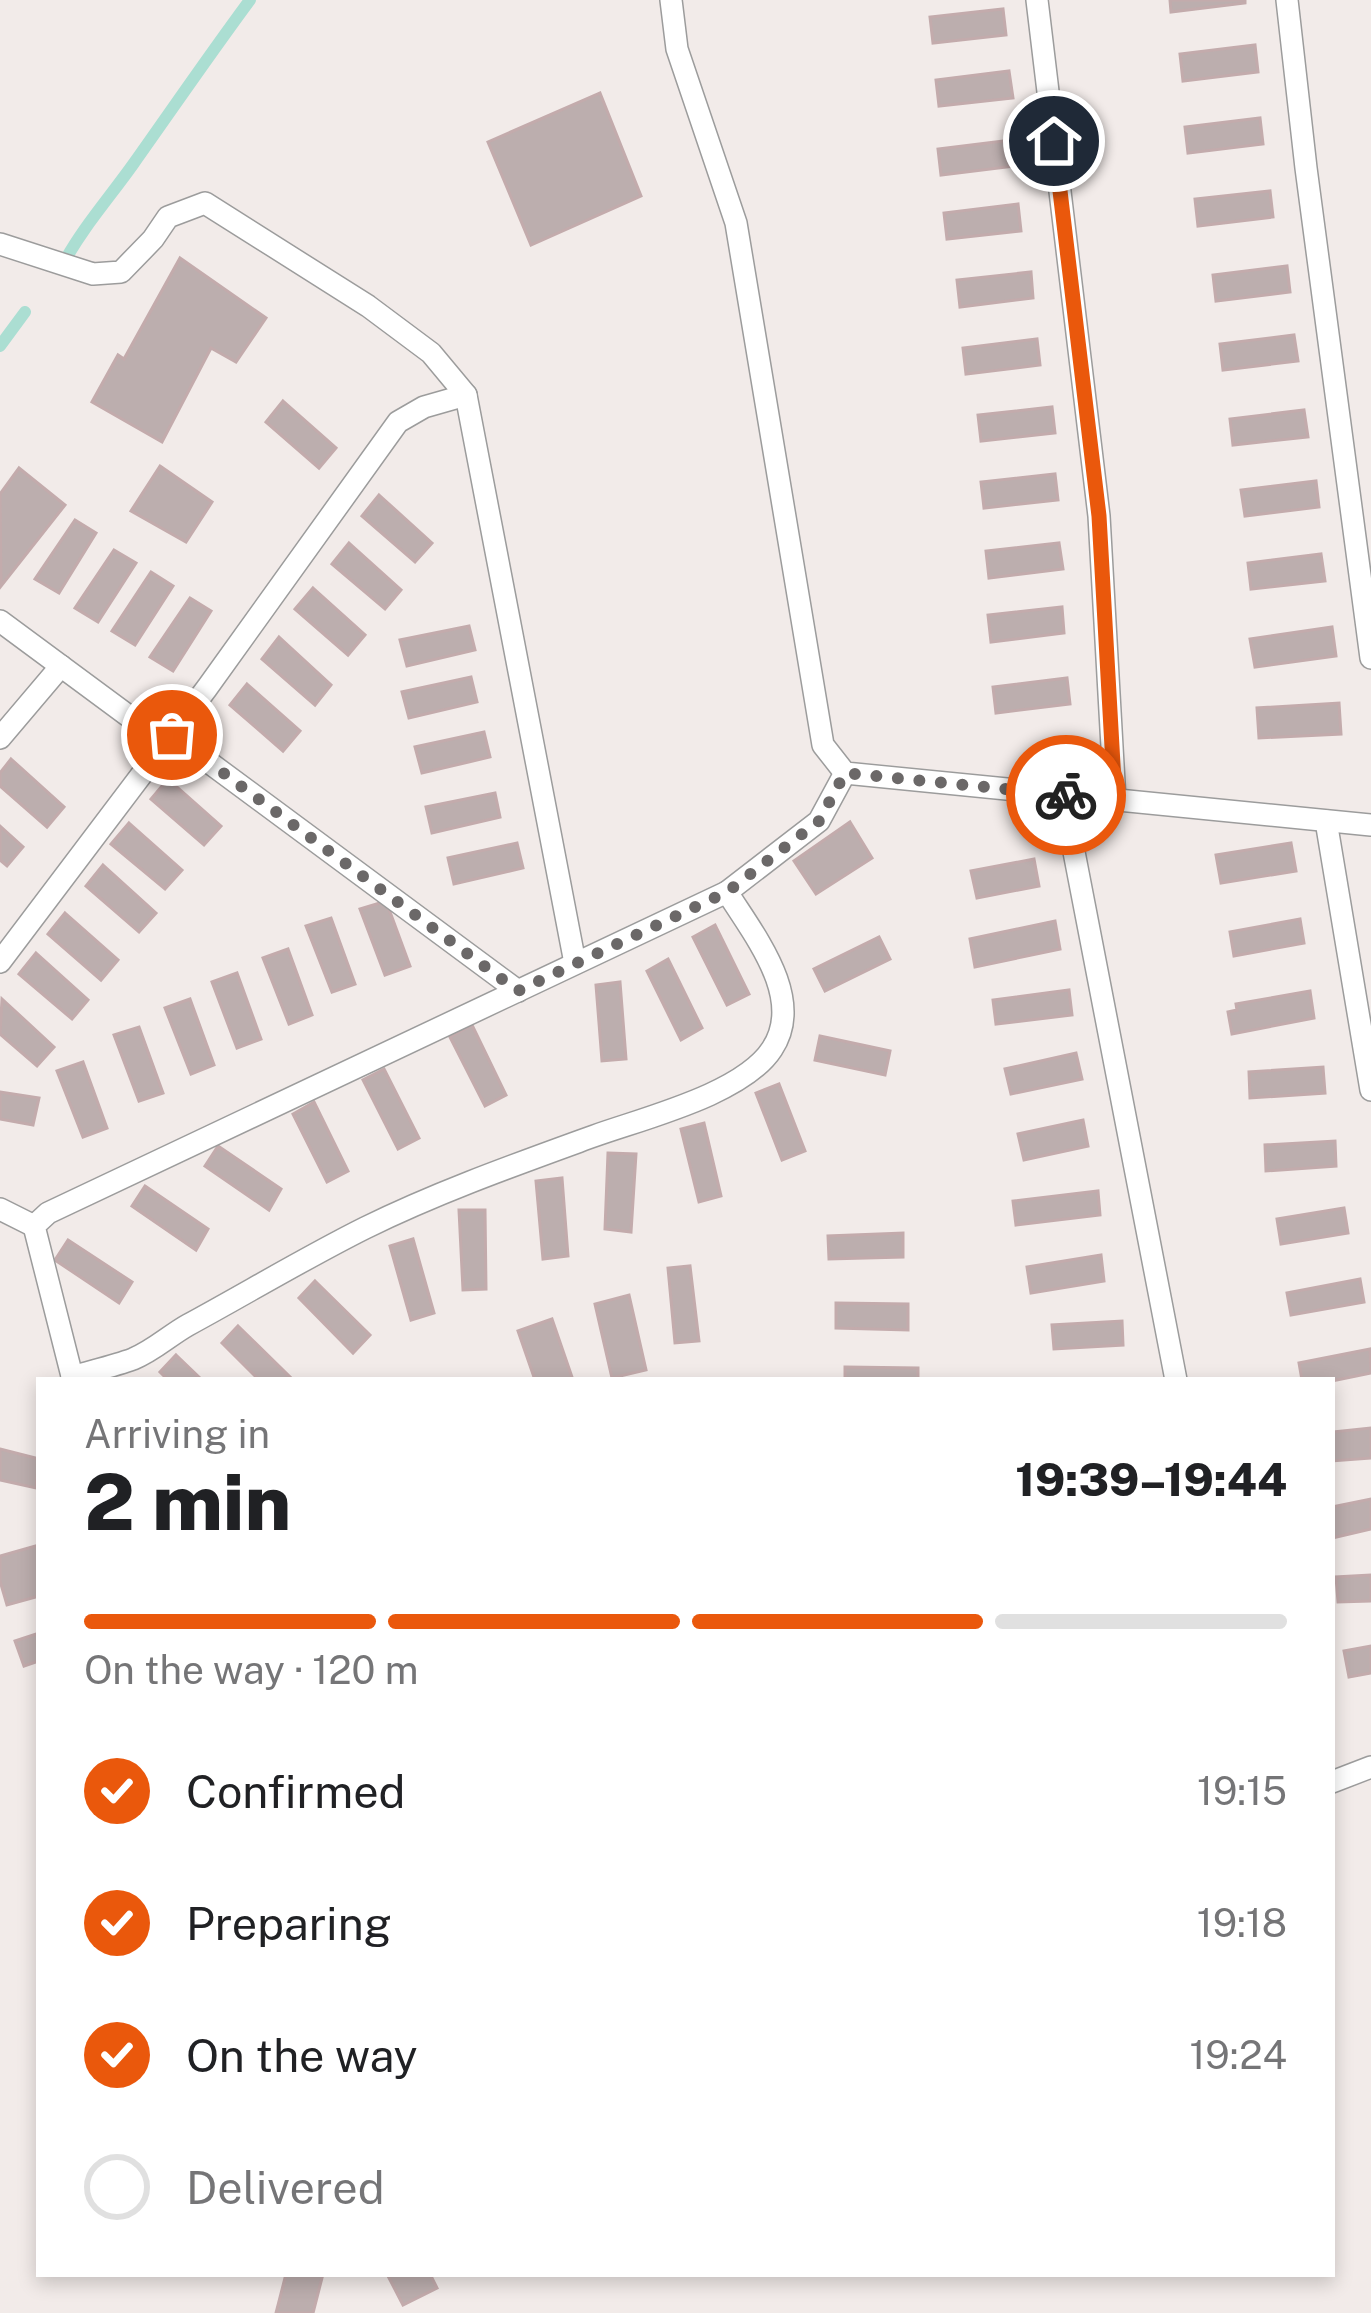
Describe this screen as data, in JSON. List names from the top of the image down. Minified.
{"page":{"heading":["2 min","Arriving in","19:39–19:44"],"bar":"On the way · 120 m","list":[["Confirmed","19:15"],["Preparing","19:18"],["On the way","19:24"],"Delivered"]}}
